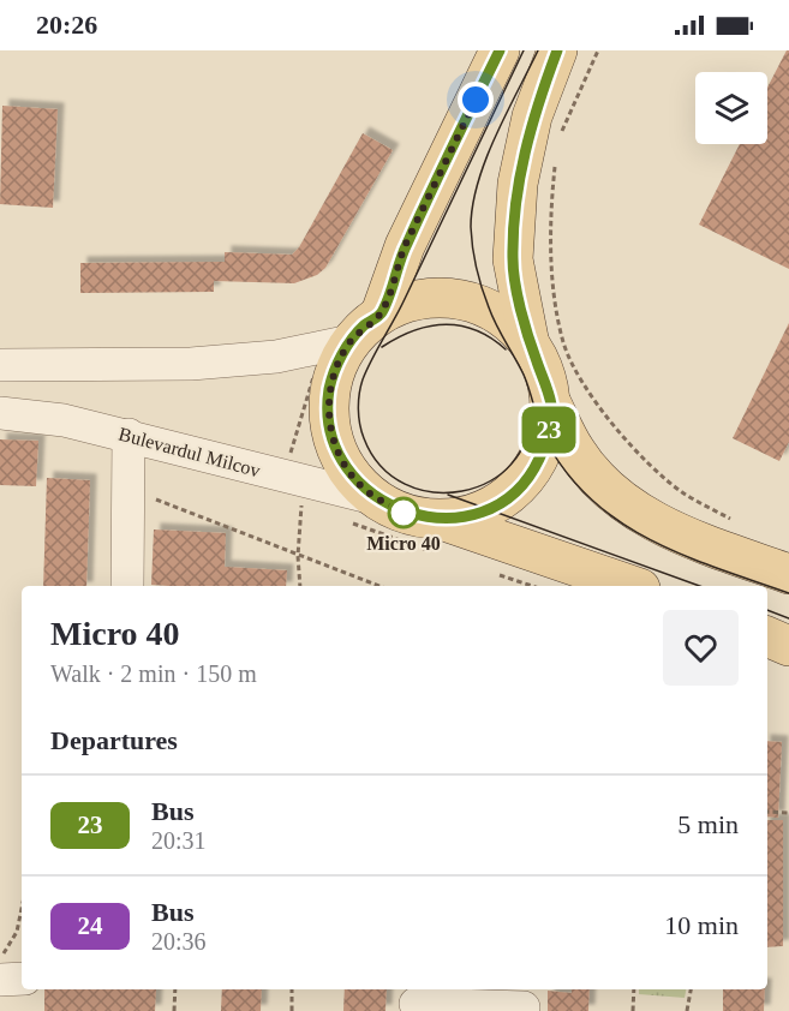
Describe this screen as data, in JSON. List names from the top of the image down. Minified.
{"streets":{"street":["Bulevardul Milcov"]},"places":["Micro 40"],"lines":["bus line 23"],"page":{"status":"20:26","on_map":"23","heading":[["Micro 40","Walk · 2 min · 150 m"],"Departures"],"list":[{"mark":"23","name":"Bus","note":"20:31","value":"5 min"},{"mark":"24","name":"Bus","note":"20:36","value":"10 min"}]}}
